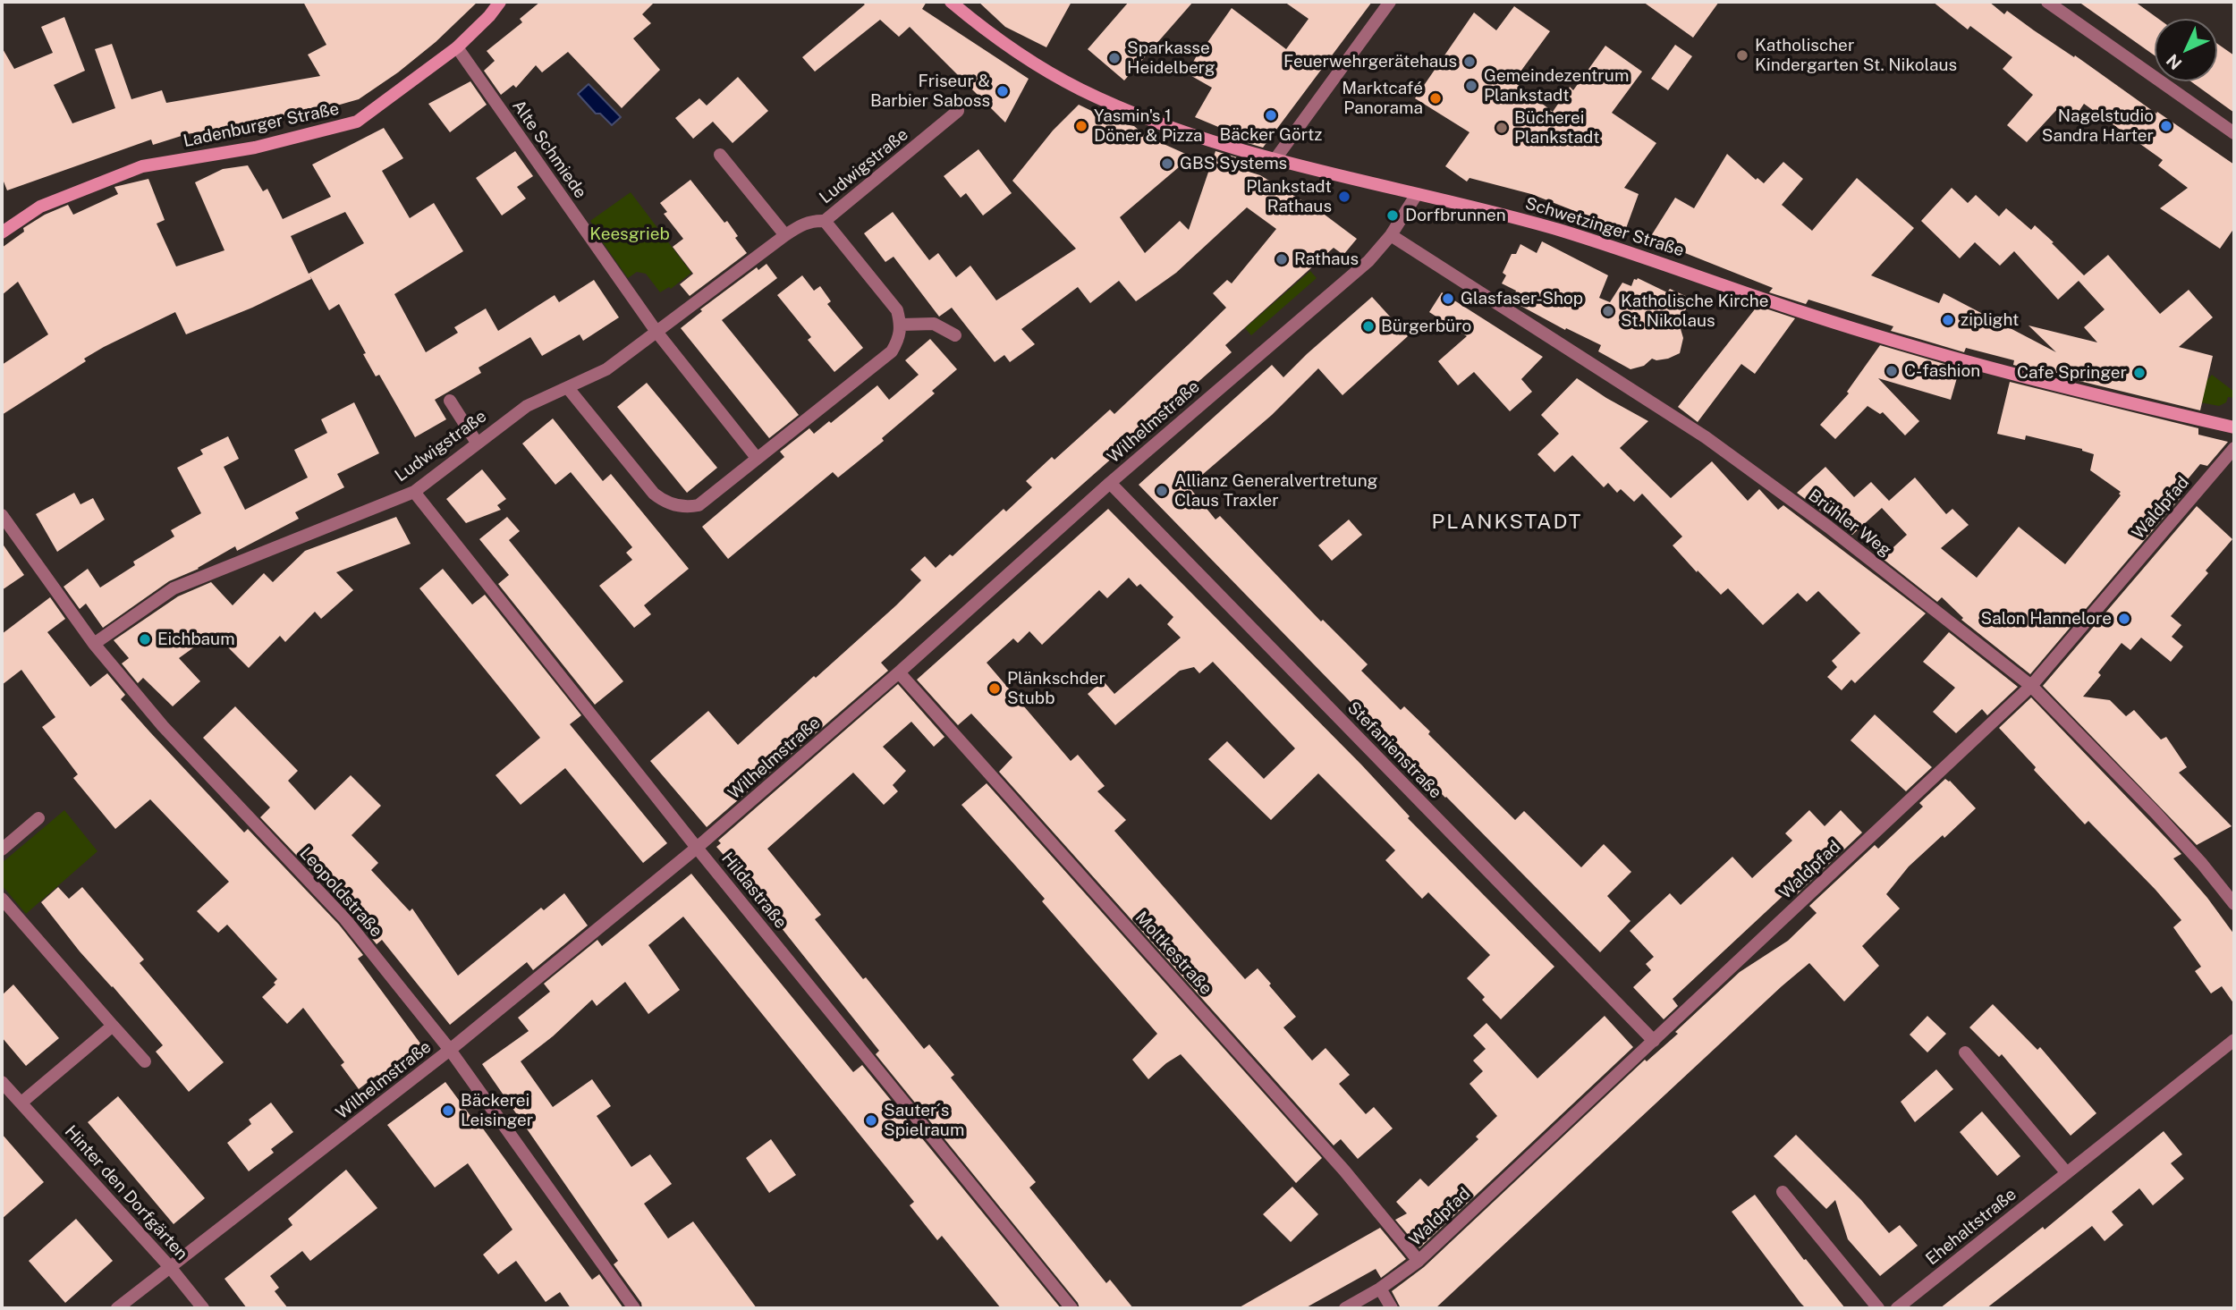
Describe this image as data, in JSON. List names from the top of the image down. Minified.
{"streets":{"street":["Ladenburger Straße","Alte Schmiede","Ludwigstraße","Schwetzinger Straße","Wilhelmstraße","Waldpfad","Brühler Weg","Stefanienstraße","Hildastraße","Leopoldstraße","Moltkestraße","Hinter den Dorfgärten","Ehehaltstraße"]},"crossings":[["Ladenburger Straße","Alte Schmiede"],["Alte Schmiede","Ludwigstraße"],["Ludwigstraße","Hildastraße"],["Ludwigstraße","Leopoldstraße"],["Schwetzinger Straße","Wilhelmstraße"],["Wilhelmstraße","Brühler Weg"],["Wilhelmstraße","Stefanienstraße"],["Wilhelmstraße","Hildastraße"],["Wilhelmstraße","Leopoldstraße"],["Wilhelmstraße","Moltkestraße"],["Wilhelmstraße","Hinter den Dorfgärten"],["Waldpfad","Brühler Weg"],["Waldpfad","Stefanienstraße"],["Waldpfad","Moltkestraße"]],"districts":["PLANKSTADT"],"parks":["Keesgrieb"],"places":["Katholischer Kindergarten St. Nikolaus","Sparkasse Heidelberg","Feuerwehrgerätehaus","Gemeindezentrum Plankstadt","Friseur & Barbier Saboss","Marktcafé Panorama","Bäcker Görtz","Yasmin's 1 Döner & Pizza","Nagelstudio Sandra Harter","Bücherei Plankstadt","GBS Systems","Plankstadt Rathaus","Dorfbrunnen","Rathaus","Glasfaser-Shop","Katholische Kirche St. Nikolaus","ziplight","Bürgerbüro","C-fashion","Cafe Springer","Allianz Generalvertretung Claus Traxler","Salon Hannelore","Eichbaum","Plänkschder Stubb","Bäckerei Leisinger","Sauter´s Spielraum"],"north":"bottom left"}
